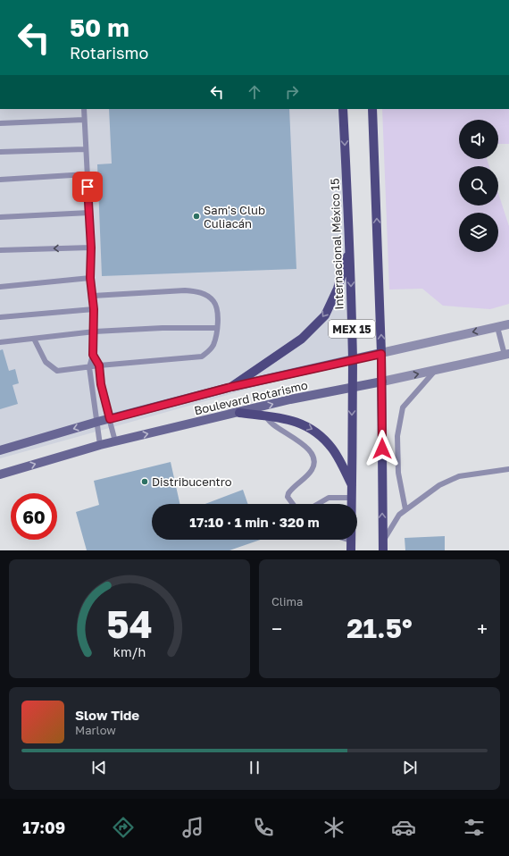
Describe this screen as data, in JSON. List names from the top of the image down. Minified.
{"streets":{"main road":["Internacional México 15","MEX 15"],"street":["Boulevard Rotarismo"]},"crossings":[["Internacional México 15","Boulevard Rotarismo"],["MEX 15","Boulevard Rotarismo"]],"places":["Sam's Club Culiacán","Distribucentro"],"page":{"turn":["50 m","Rotarismo"],"limit":"60","trip":"17:10 · 1 min · 320 m","tile":"Clima","heat":["−","21.5°","+"],"song":["Slow Tide","Marlow"],"tabs":"17:09","gauge":["54","km/h"]}}
